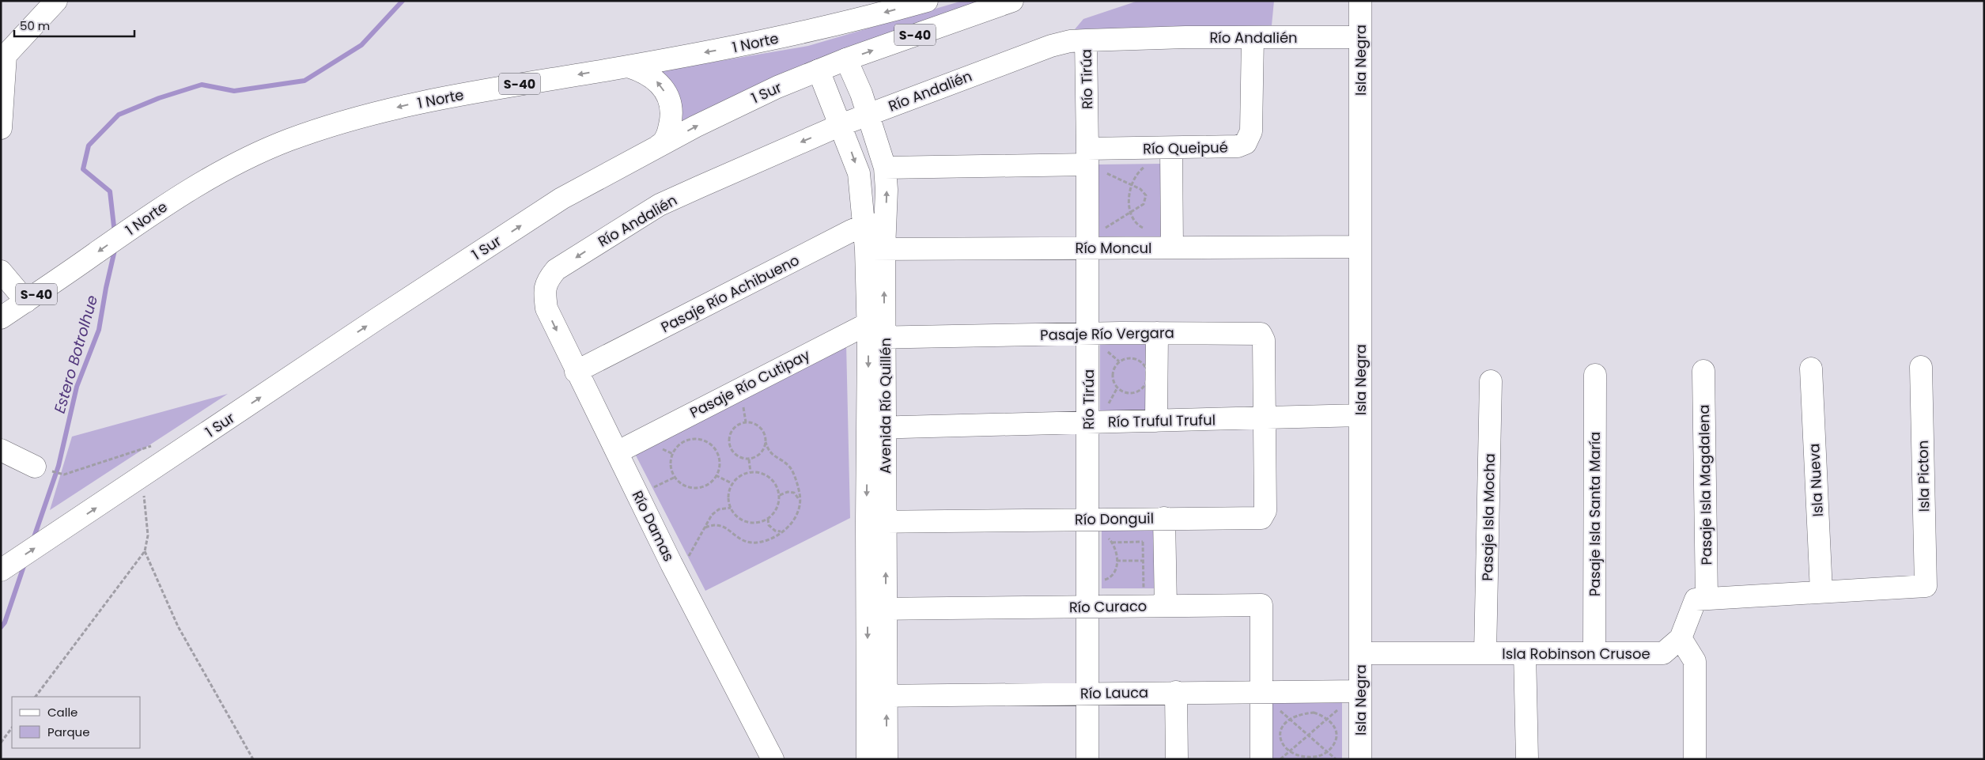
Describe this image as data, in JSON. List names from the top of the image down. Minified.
{"streets":{"street":["S-40","Río Andalién","1 Norte","Isla Negra","Río Tirúa","1 Sur","Río Queipué","Río Moncul","Pasaje Río Achibueno","Pasaje Río Vergara","Pasaje Río Cutipay","Avenida Río Quillén","Río Truful Truful","Isla Picton","Isla Nueva","Pasaje Isla Magdalena","Pasaje Isla Santa María","Pasaje Isla Mocha","Río Donguil","Río Damas","Río Curaco","Isla Robinson Crusoe","Río Lauca"]},"crossings":[["Río Andalién","Isla Negra"],["Río Andalién","Río Tirúa"],["Río Andalién","Río Queipué"],["Río Andalién","Avenida Río Quillén"],["Río Andalién","Río Damas"],["Isla Negra","Río Moncul"],["Isla Negra","Río Truful Truful"],["Isla Negra","Isla Robinson Crusoe"],["Isla Negra","Río Lauca"],["Río Tirúa","Río Queipué"],["Río Tirúa","Río Moncul"],["Río Tirúa","Pasaje Río Vergara"],["Río Tirúa","Río Truful Truful"],["Río Tirúa","Río Donguil"],["Río Tirúa","Río Curaco"],["Río Tirúa","Río Lauca"],["1 Sur","Avenida Río Quillén"],["Río Queipué","Avenida Río Quillén"],["Río Moncul","Avenida Río Quillén"],["Pasaje Río Achibueno","Avenida Río Quillén"],["Pasaje Río Achibueno","Río Damas"],["Pasaje Río Vergara","Pasaje Río Cutipay"],["Pasaje Río Vergara","Avenida Río Quillén"],["Pasaje Río Vergara","Río Truful Truful"],["Pasaje Río Vergara","Río Donguil"],["Pasaje Río Cutipay","Avenida Río Quillén"],["Pasaje Río Cutipay","Río Damas"],["Avenida Río Quillén","Río Truful Truful"],["Avenida Río Quillén","Río Donguil"],["Avenida Río Quillén","Río Curaco"],["Avenida Río Quillén","Río Lauca"],["Río Truful Truful","Río Donguil"],["Isla Picton","Isla Robinson Crusoe"],["Isla Nueva","Isla Robinson Crusoe"],["Pasaje Isla Magdalena","Isla Robinson Crusoe"],["Pasaje Isla Santa María","Isla Robinson Crusoe"],["Pasaje Isla Mocha","Isla Robinson Crusoe"],["Río Curaco","Río Lauca"]],"one_way":["Río Andalién","1 Norte","1 Sur"],"water":["Estero Botrolhue"],"legend":["Calle","Parque"],"scale_bar":"50 m"}
